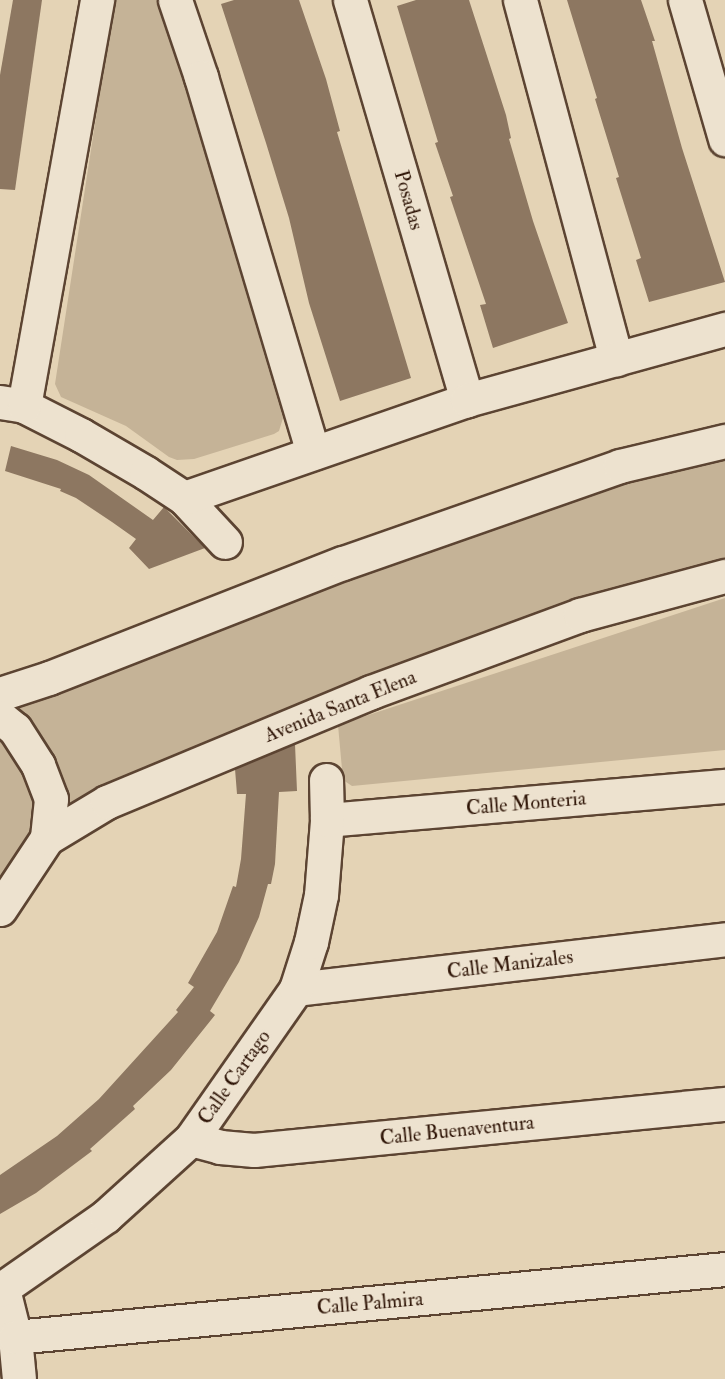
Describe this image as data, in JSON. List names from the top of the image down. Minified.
{"streets":{"street":["Posadas","Avenida Santa Elena","Calle Monteria","Calle Manizales","Calle Cartago","Calle Buenaventura","Calle Palmira"]},"crossings":[["Calle Monteria","Calle Cartago"],["Calle Manizales","Calle Cartago"],["Calle Cartago","Calle Buenaventura"]]}
